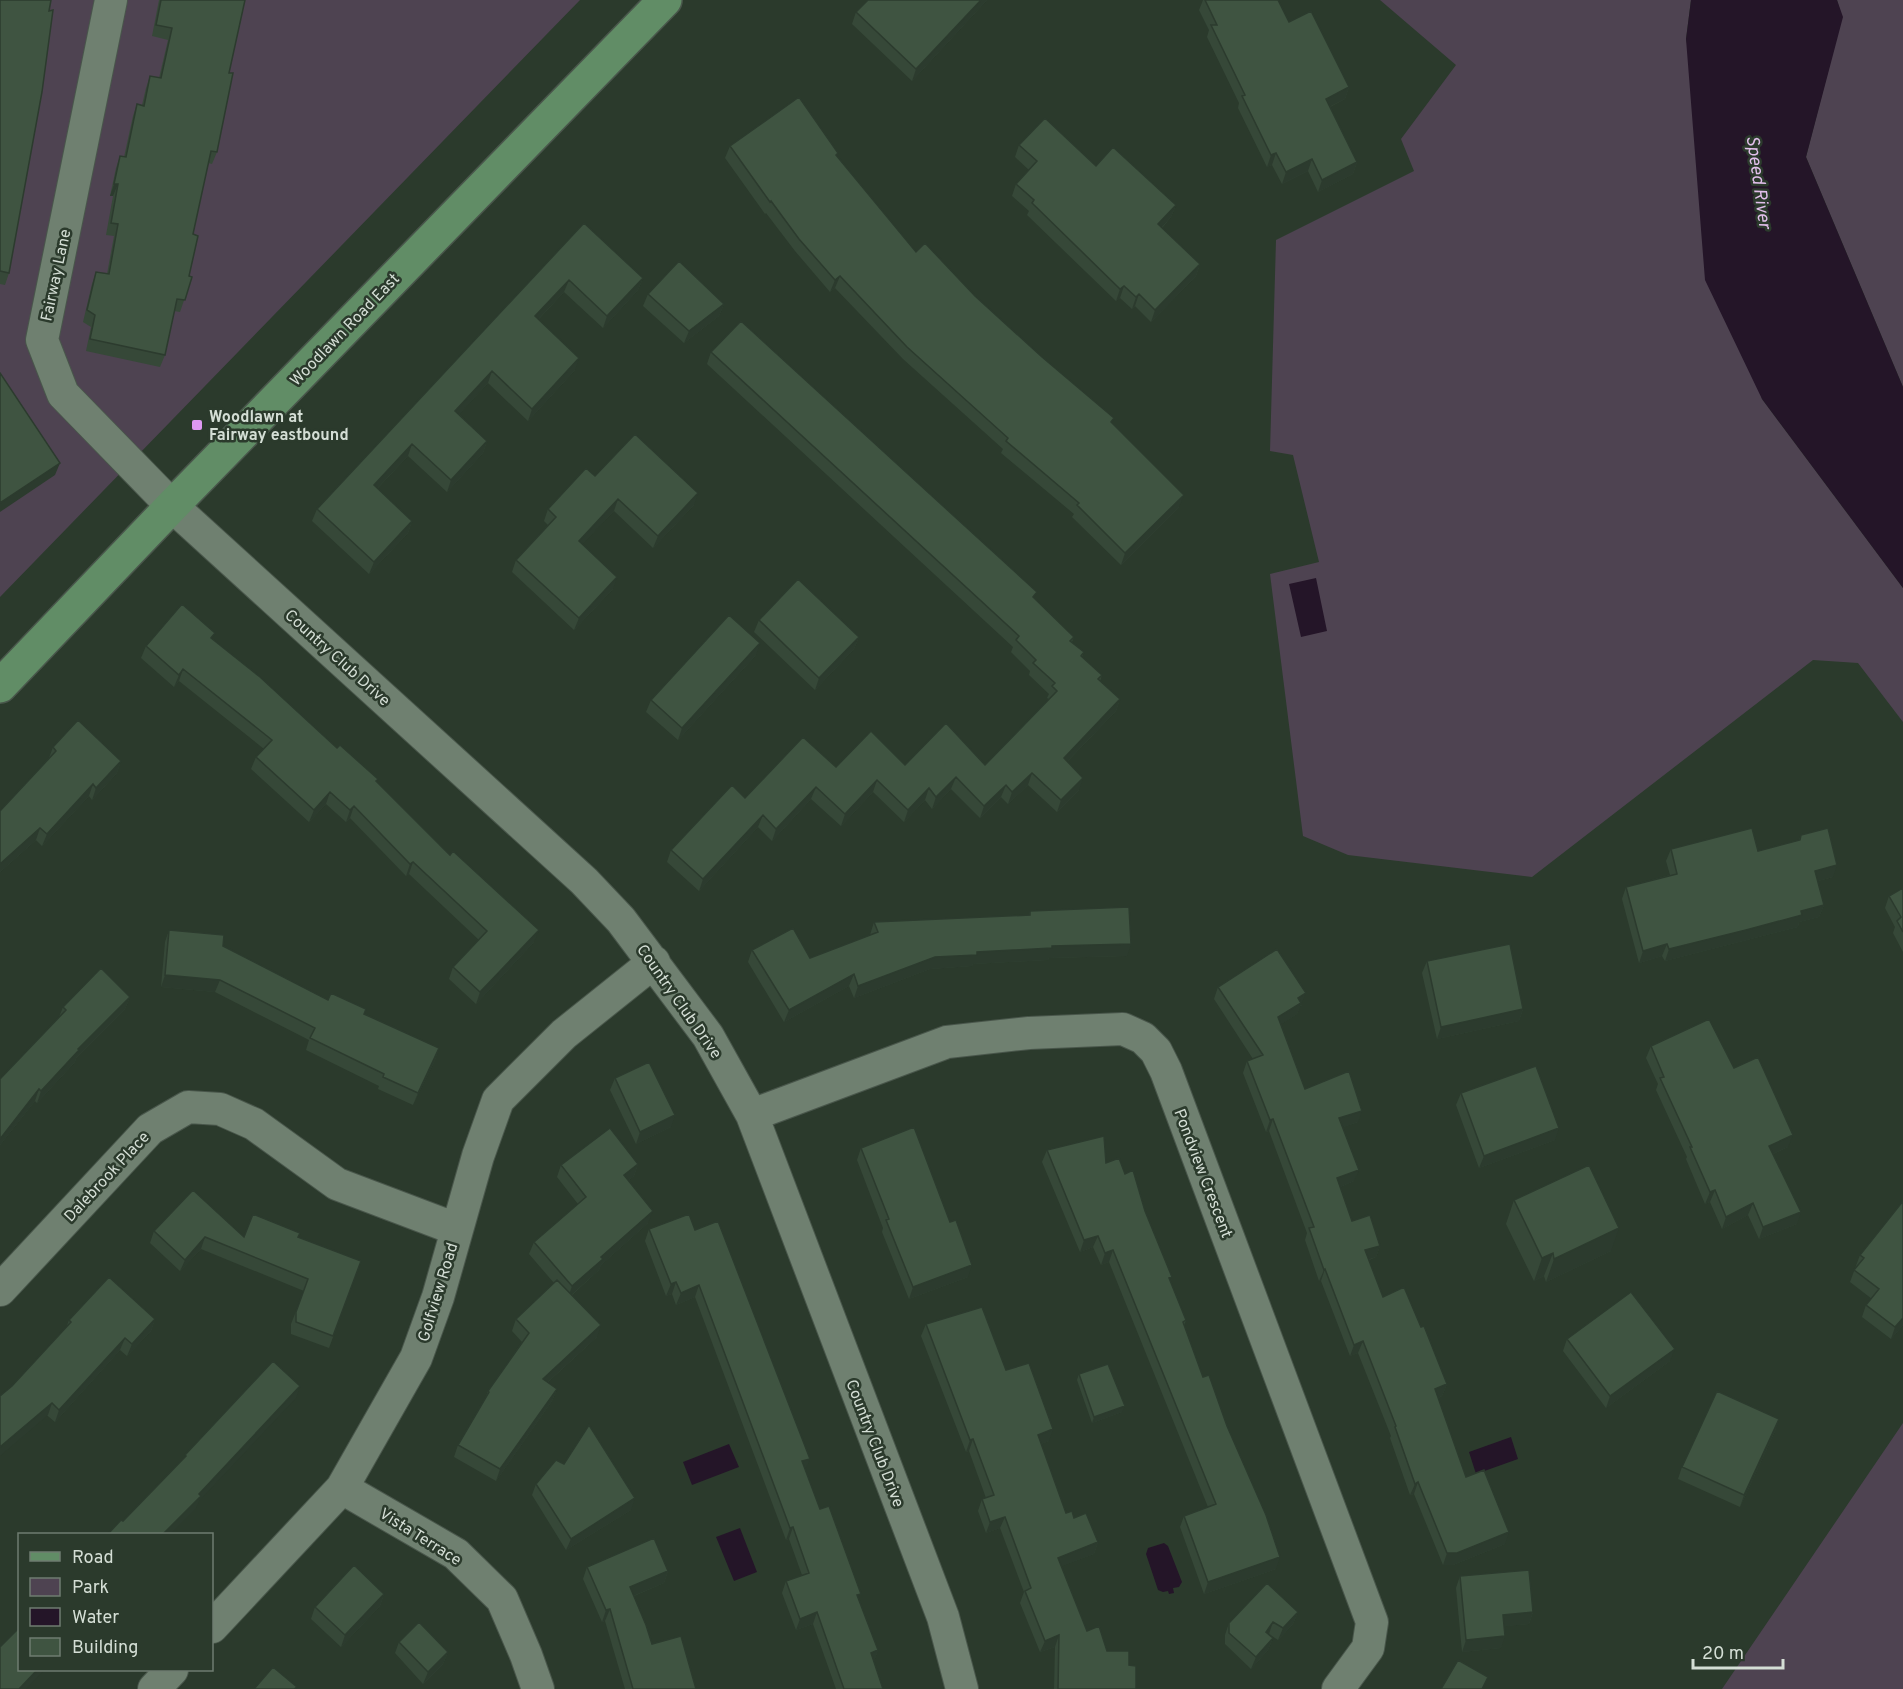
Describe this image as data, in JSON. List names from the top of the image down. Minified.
{"streets":{"main road":["Woodlawn Road East"],"street":["Fairway Lane","Country Club Drive","Pondview Crescent","Dalebrook Place","Golfview Road","Vista Terrace"]},"crossings":[["Fairway Lane","Woodlawn Road East"],["Fairway Lane","Country Club Drive"],["Woodlawn Road East","Country Club Drive"],["Country Club Drive","Pondview Crescent"],["Country Club Drive","Golfview Road"],["Dalebrook Place","Golfview Road"],["Golfview Road","Vista Terrace"]],"water":["Speed River"],"places":{"transit":["Woodlawn at Fairway eastbound"]},"legend":["Road","Park","Water","Building"],"scale_bar":"20 m"}
